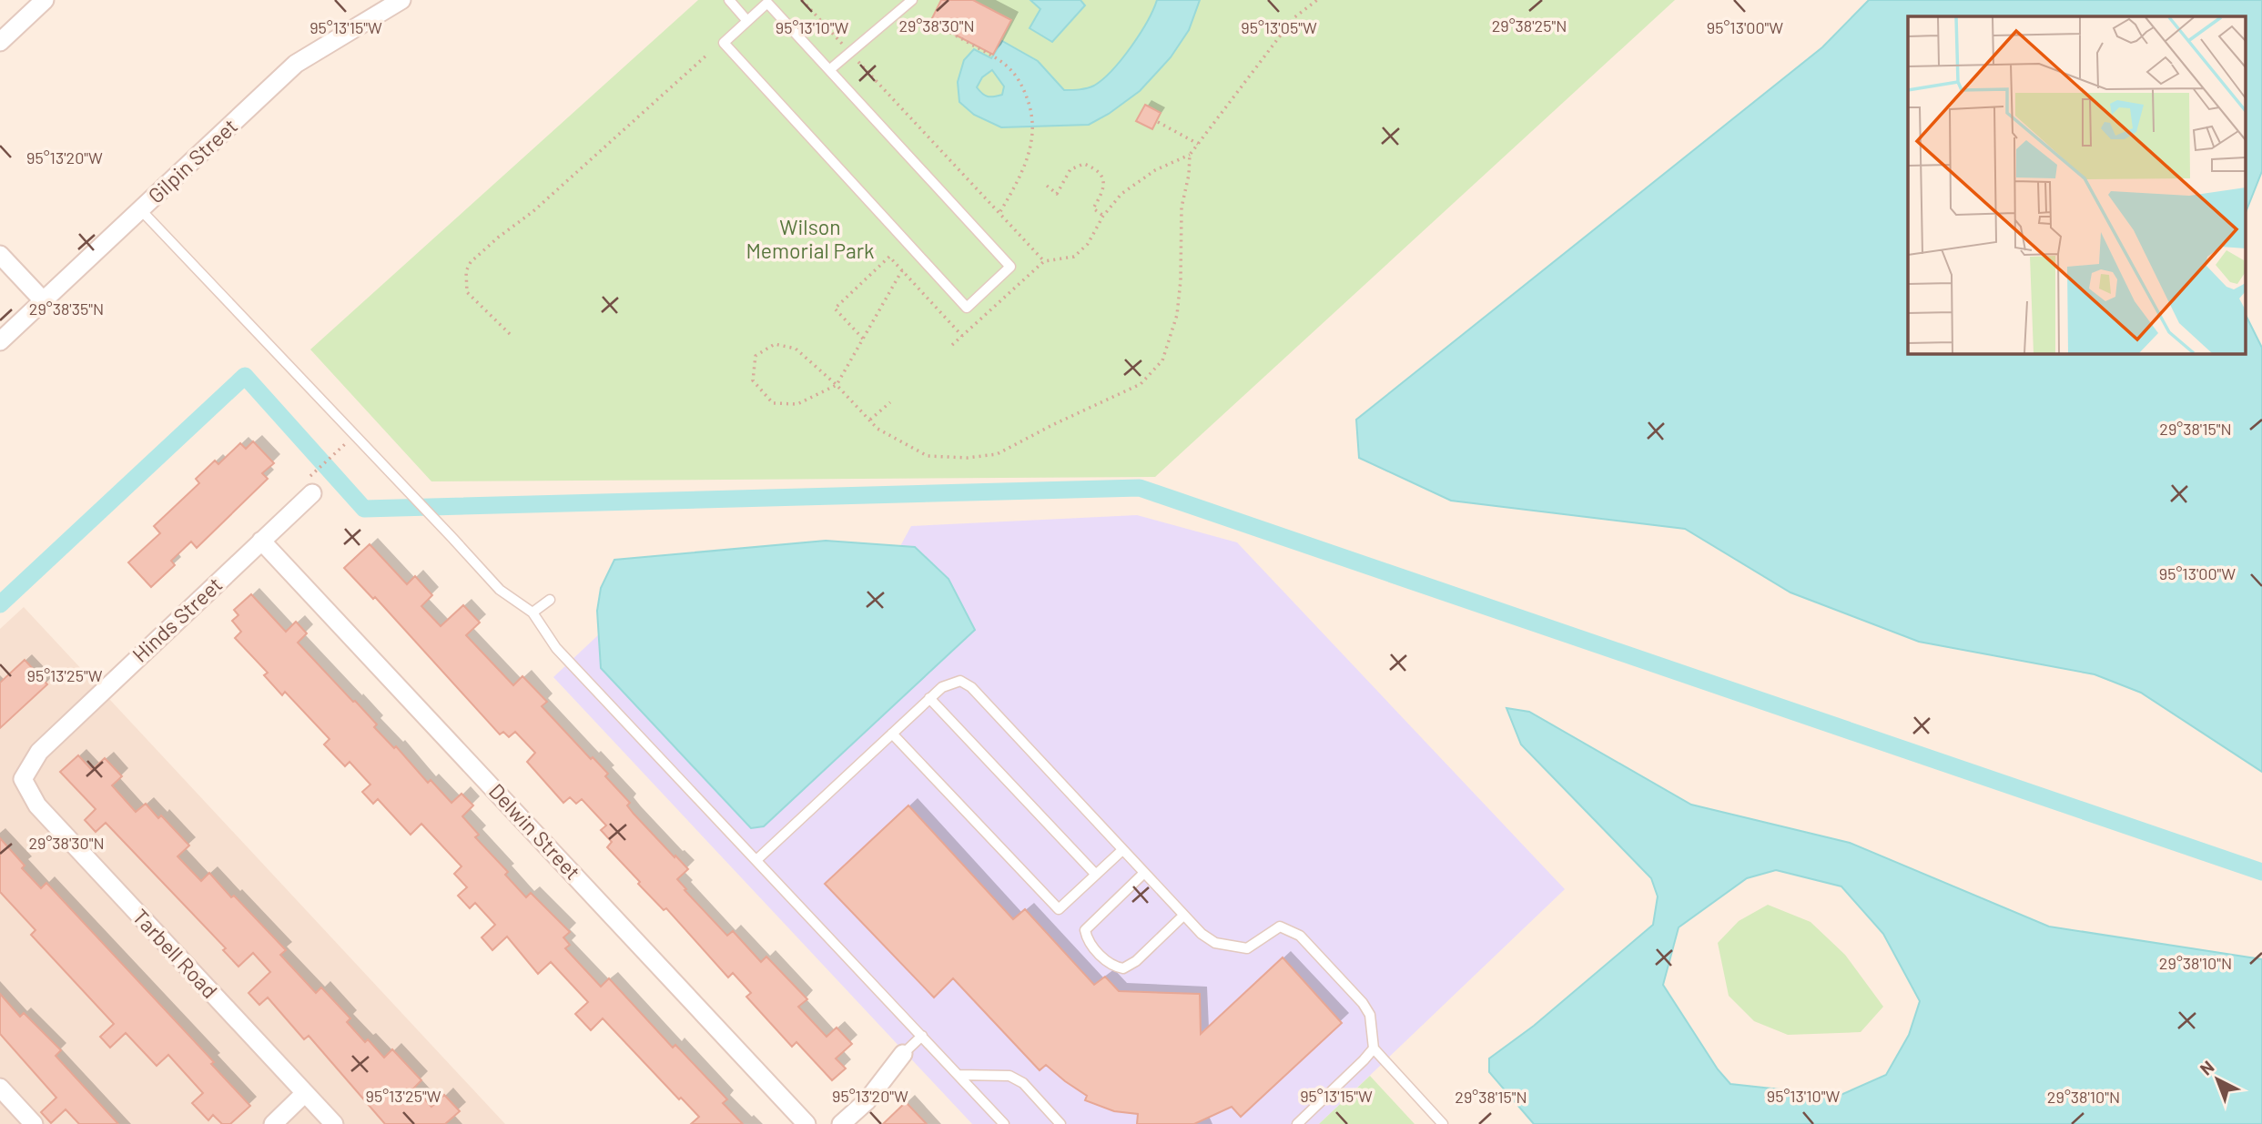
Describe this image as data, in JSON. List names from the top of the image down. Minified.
{"streets":{"street":["Gilpin Street","Hinds Street","Delwin Street","Tarbell Road"]},"crossings":[["Hinds Street","Delwin Street"],["Hinds Street","Tarbell Road"]],"parks":["Wilson Memorial Park"],"north":"top left","coordinates":["29°38'30\"N","29°38'25\"N","95°13'10\"W","95°13'05\"W","95°13'15\"W","95°13'00\"W","95°13'20\"W","29°38'35\"N","29°38'15\"N","95°13'25\"W","29°38'10\"N"]}
